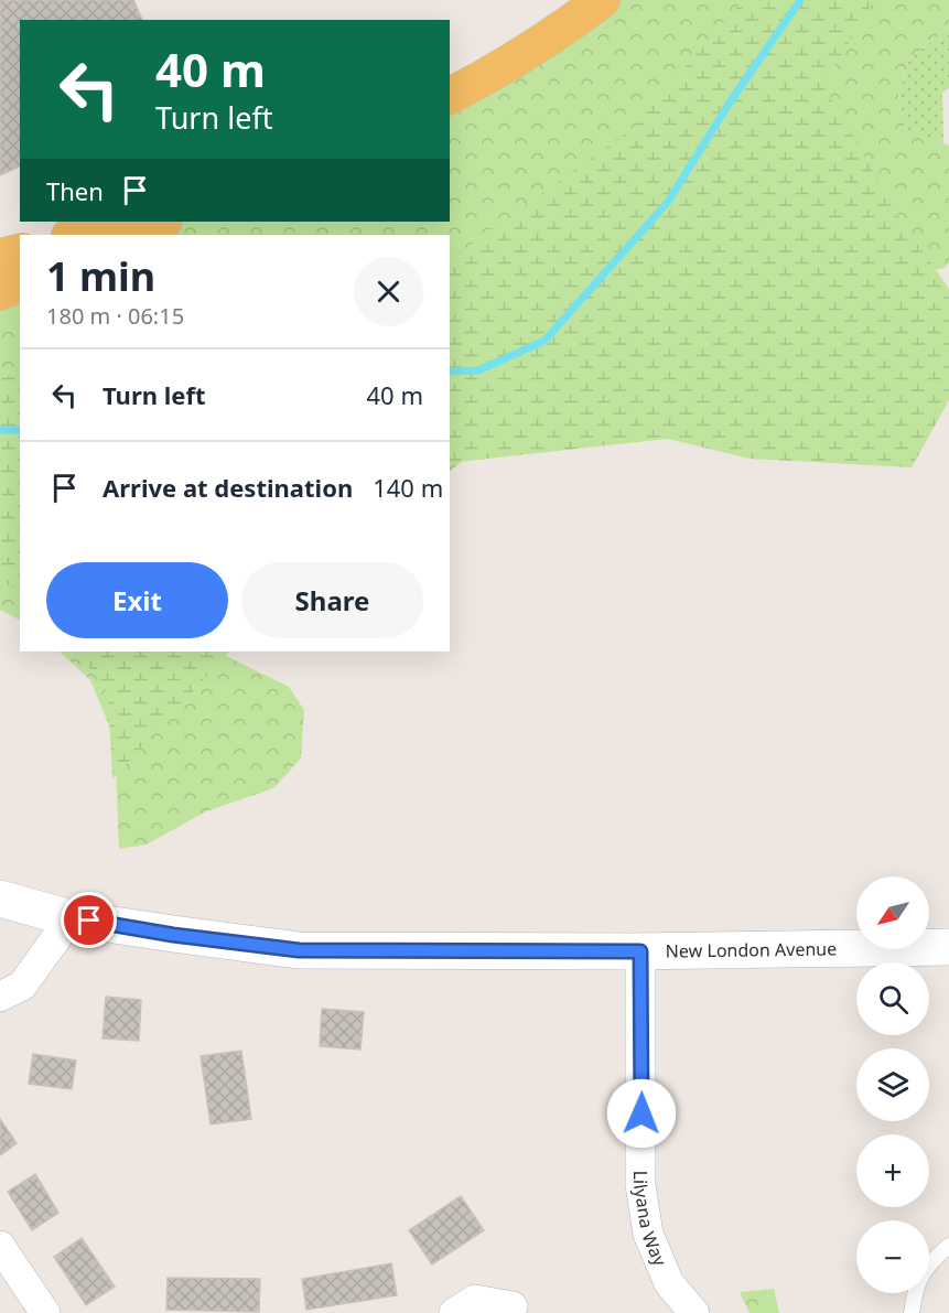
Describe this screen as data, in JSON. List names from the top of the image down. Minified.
{"streets":{"main road":["New London Avenue"],"street":["Lilyana Way"]},"crossings":[["New London Avenue","Lilyana Way"]],"north":"bottom left","page":{"turn":["40 m","Turn left"],"then":"Then","heading":["1 min","180 m · 06:15"],"list":[{"name":"Turn left","value":"40 m"},{"name":"Arrive at destination","value":"140 m"}],"buttons":["Exit","Share"],"map_buttons":["+","−"]}}
